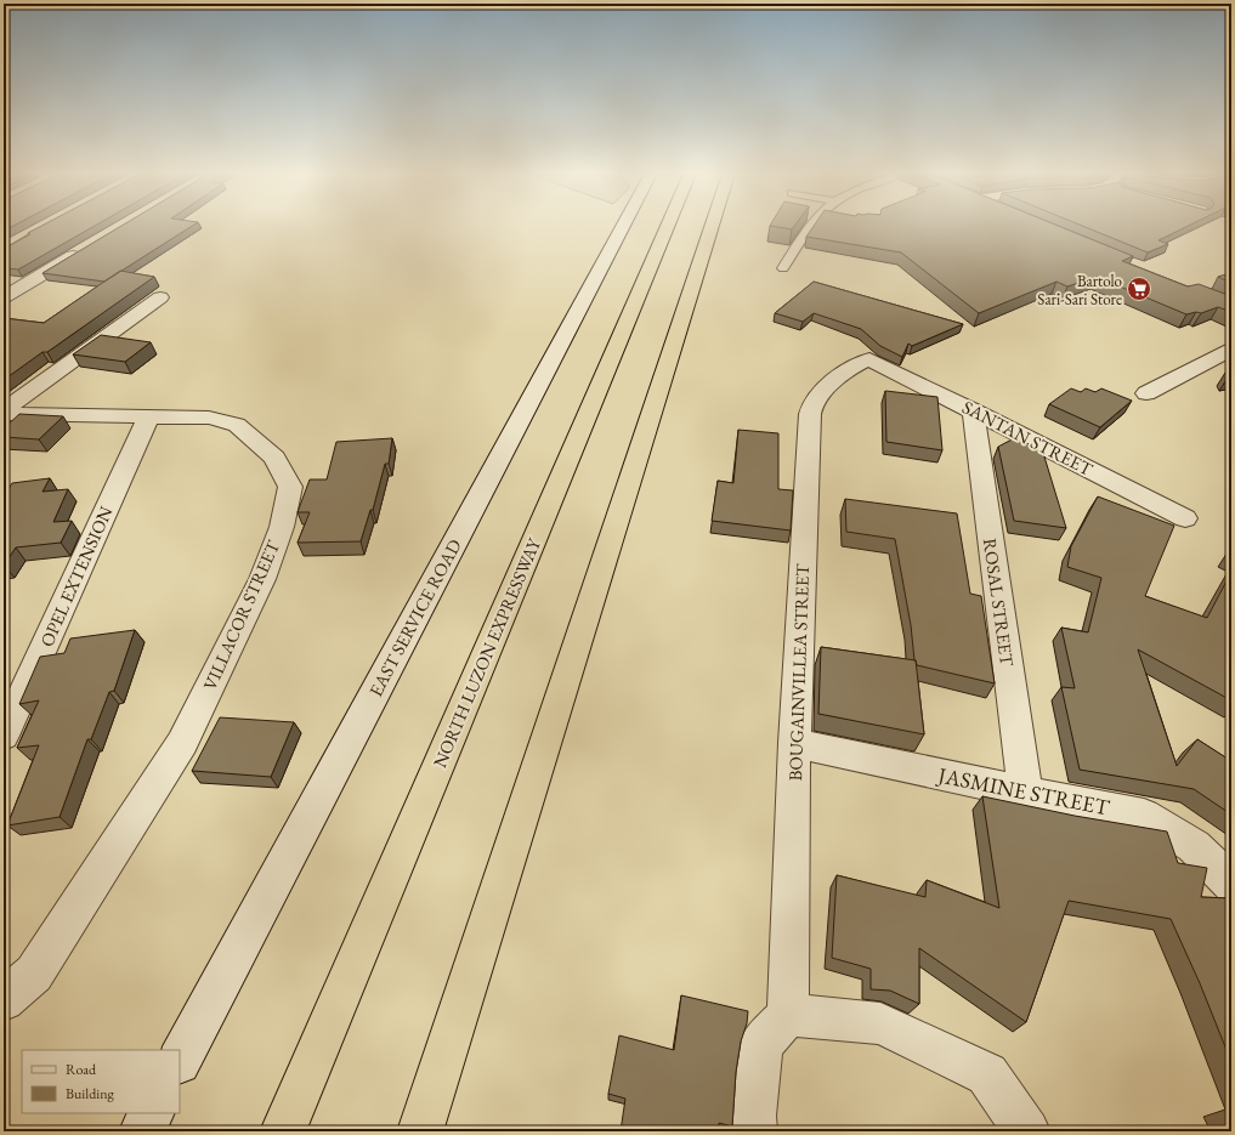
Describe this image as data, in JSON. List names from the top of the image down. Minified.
{"streets":{"highway":["NORTH LUZON EXPRESSWAY"],"street":["SANTAN STREET","OPEL EXTENSION","ROSAL STREET","VILLACOR STREET","EAST SERVICE ROAD","BOUGAINVILLEA STREET","JASMINE STREET"]},"crossings":[["SANTAN STREET","ROSAL STREET"],["SANTAN STREET","BOUGAINVILLEA STREET"],["OPEL EXTENSION","VILLACOR STREET"],["ROSAL STREET","JASMINE STREET"],["BOUGAINVILLEA STREET","JASMINE STREET"]],"places":{"supermarket":["Bartolo Sari-Sari Store"]},"legend":["Road","Building"]}
